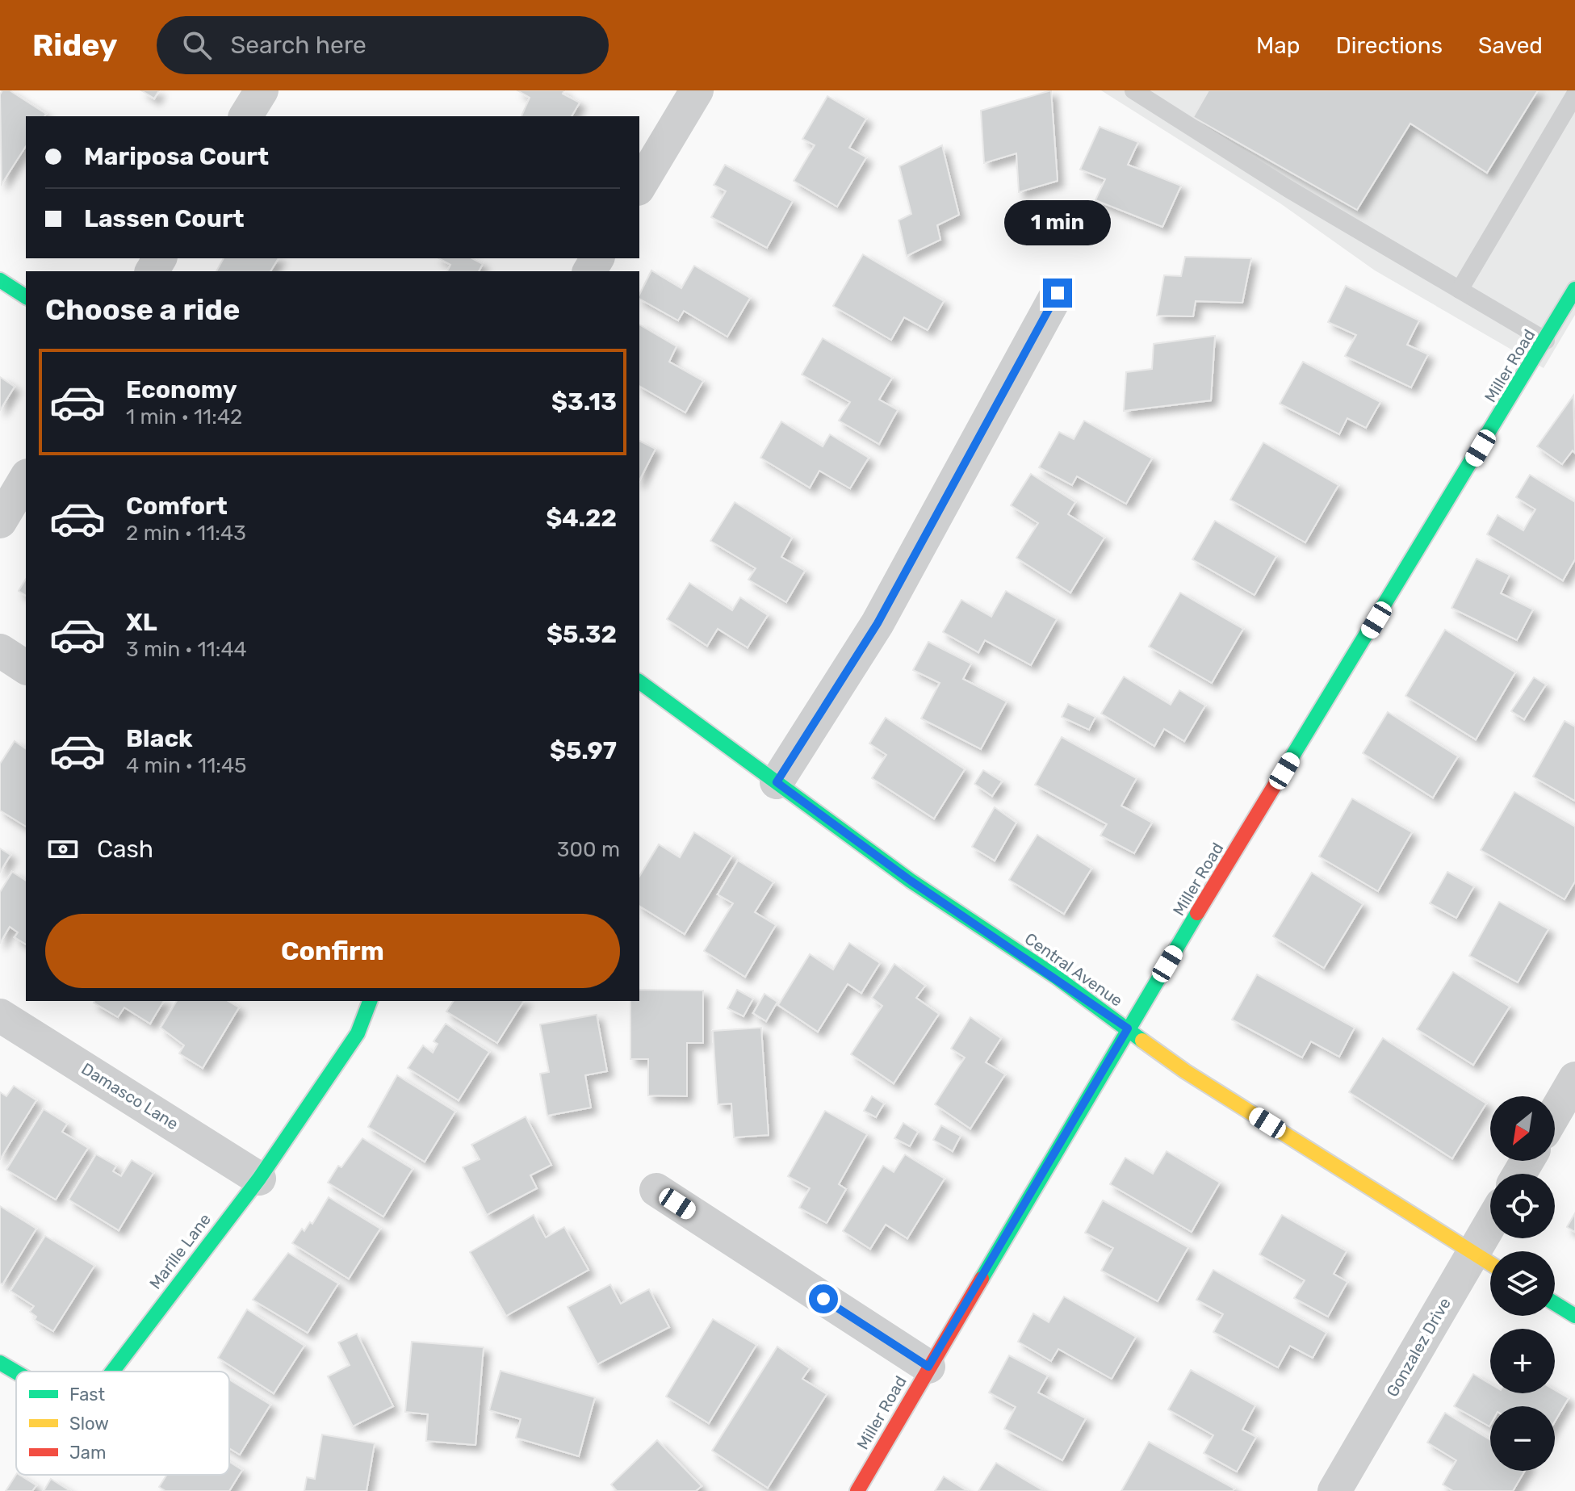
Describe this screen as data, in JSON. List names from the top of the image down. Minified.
{"streets":{"street":["Miller Road","Central Avenue","Damasco Lane","Marille Lane","Gonzalez Drive"]},"crossings":[["Miller Road","Central Avenue"],["Central Avenue","Gonzalez Drive"],["Damasco Lane","Marille Lane"]],"legend":["Fast","Slow","Jam"],"north":"bottom left","page":{"header":"Ridey","search":"Search here","nav":["Map","Directions","Saved"],"banner":["Mariposa Court","Lassen Court"],"bubble":"1 min","heading":"Choose a ride","list":[{"name":"Economy","note":"1 min · 11:42","value":"$3.13"},{"name":"Comfort","note":"2 min · 11:43","value":"$4.22"},{"name":"XL","note":"3 min · 11:44","value":"$5.32"},{"name":"Black","note":"4 min · 11:45","value":"$5.97"}],"pay":["Cash","300 m"],"buttons":"Confirm","map_buttons":["+","−"]}}
